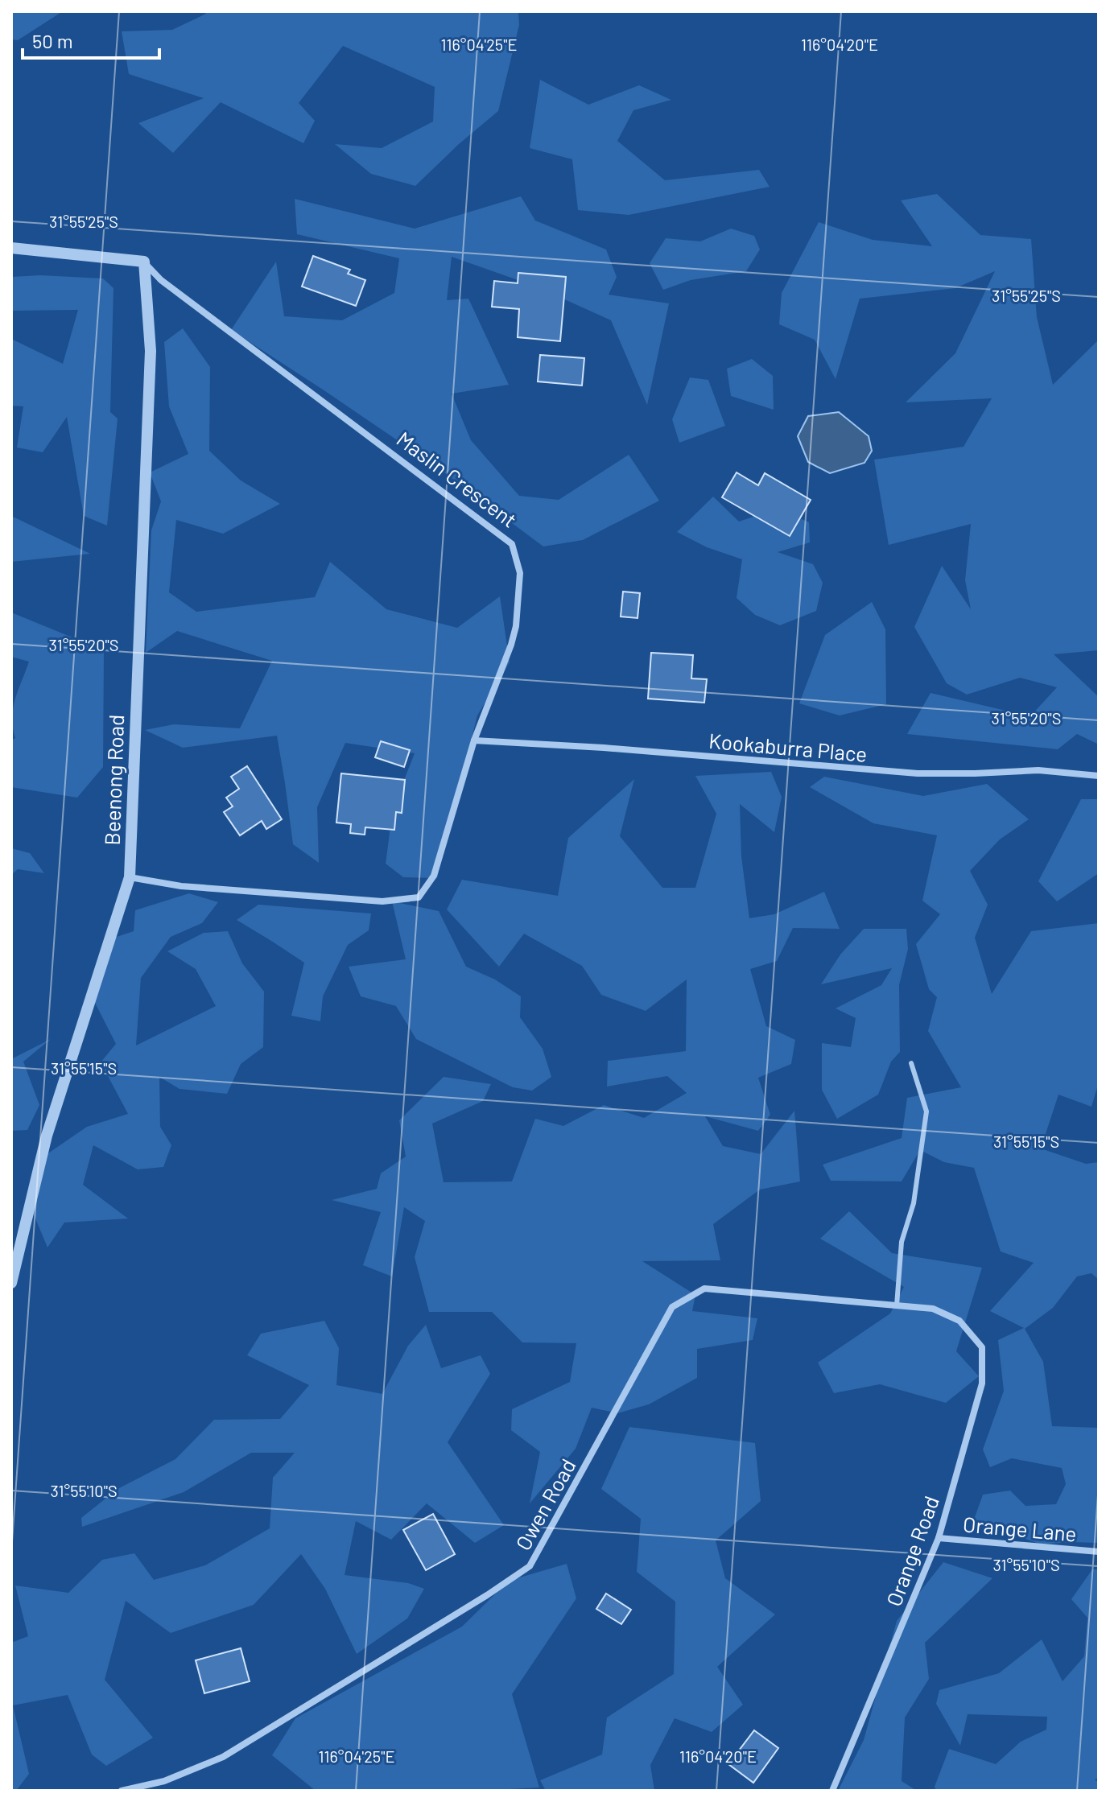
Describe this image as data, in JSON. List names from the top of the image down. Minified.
{"streets":{"street":["Maslin Crescent","Kookaburra Place","Beenong Road","Owen Road","Orange Lane","Orange Road"]},"crossings":[["Maslin Crescent","Kookaburra Place"],["Maslin Crescent","Beenong Road"],["Owen Road","Orange Road"],["Orange Lane","Orange Road"]],"scale_bar":"50 m","coordinates":["116°04'25\"E","116°04'20\"E","31°55'25\"S","31°55'20\"S","31°55'15\"S","31°55'10\"S"]}
